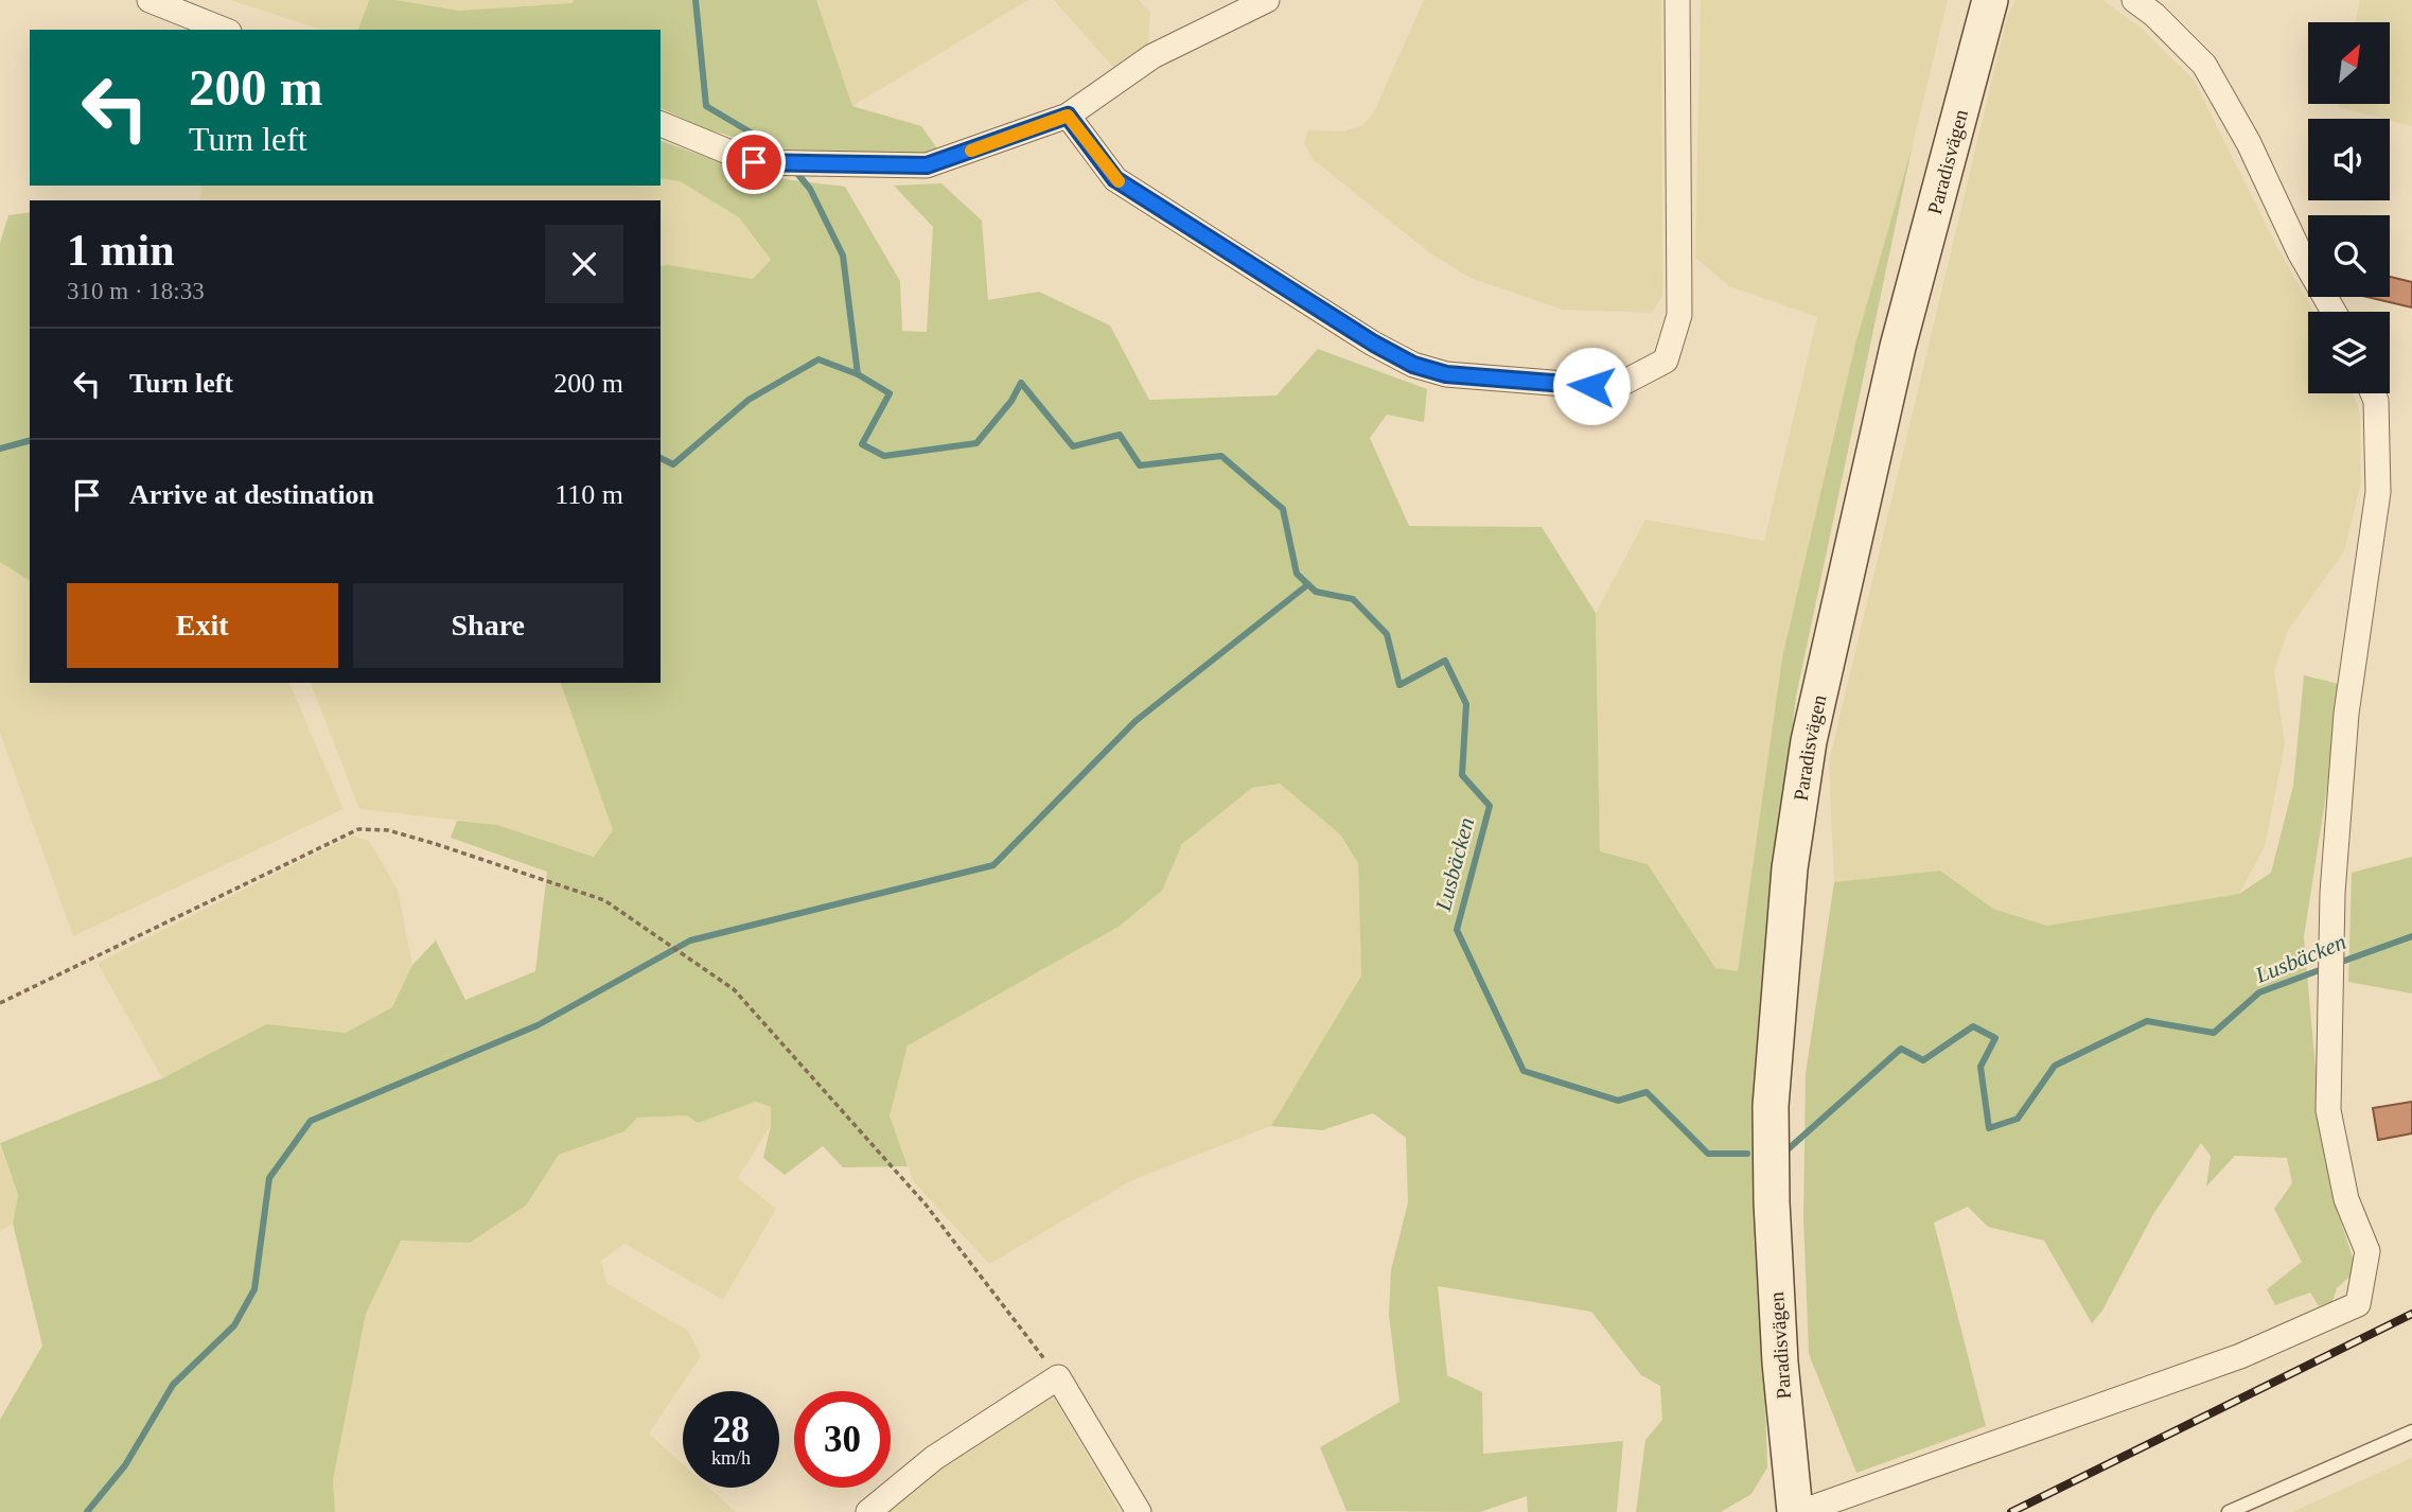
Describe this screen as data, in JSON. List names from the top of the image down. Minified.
{"streets":{"street":["Paradisvägen"]},"water":["Lusbäcken"],"north":"top right","page":{"turn":["200 m","Turn left"],"heading":["1 min","310 m · 18:33"],"list":[{"name":"Turn left","value":"200 m"},{"name":"Arrive at destination","value":"110 m"}],"buttons":["Exit","Share"],"speed":"28 km/h","limit":"30"}}
